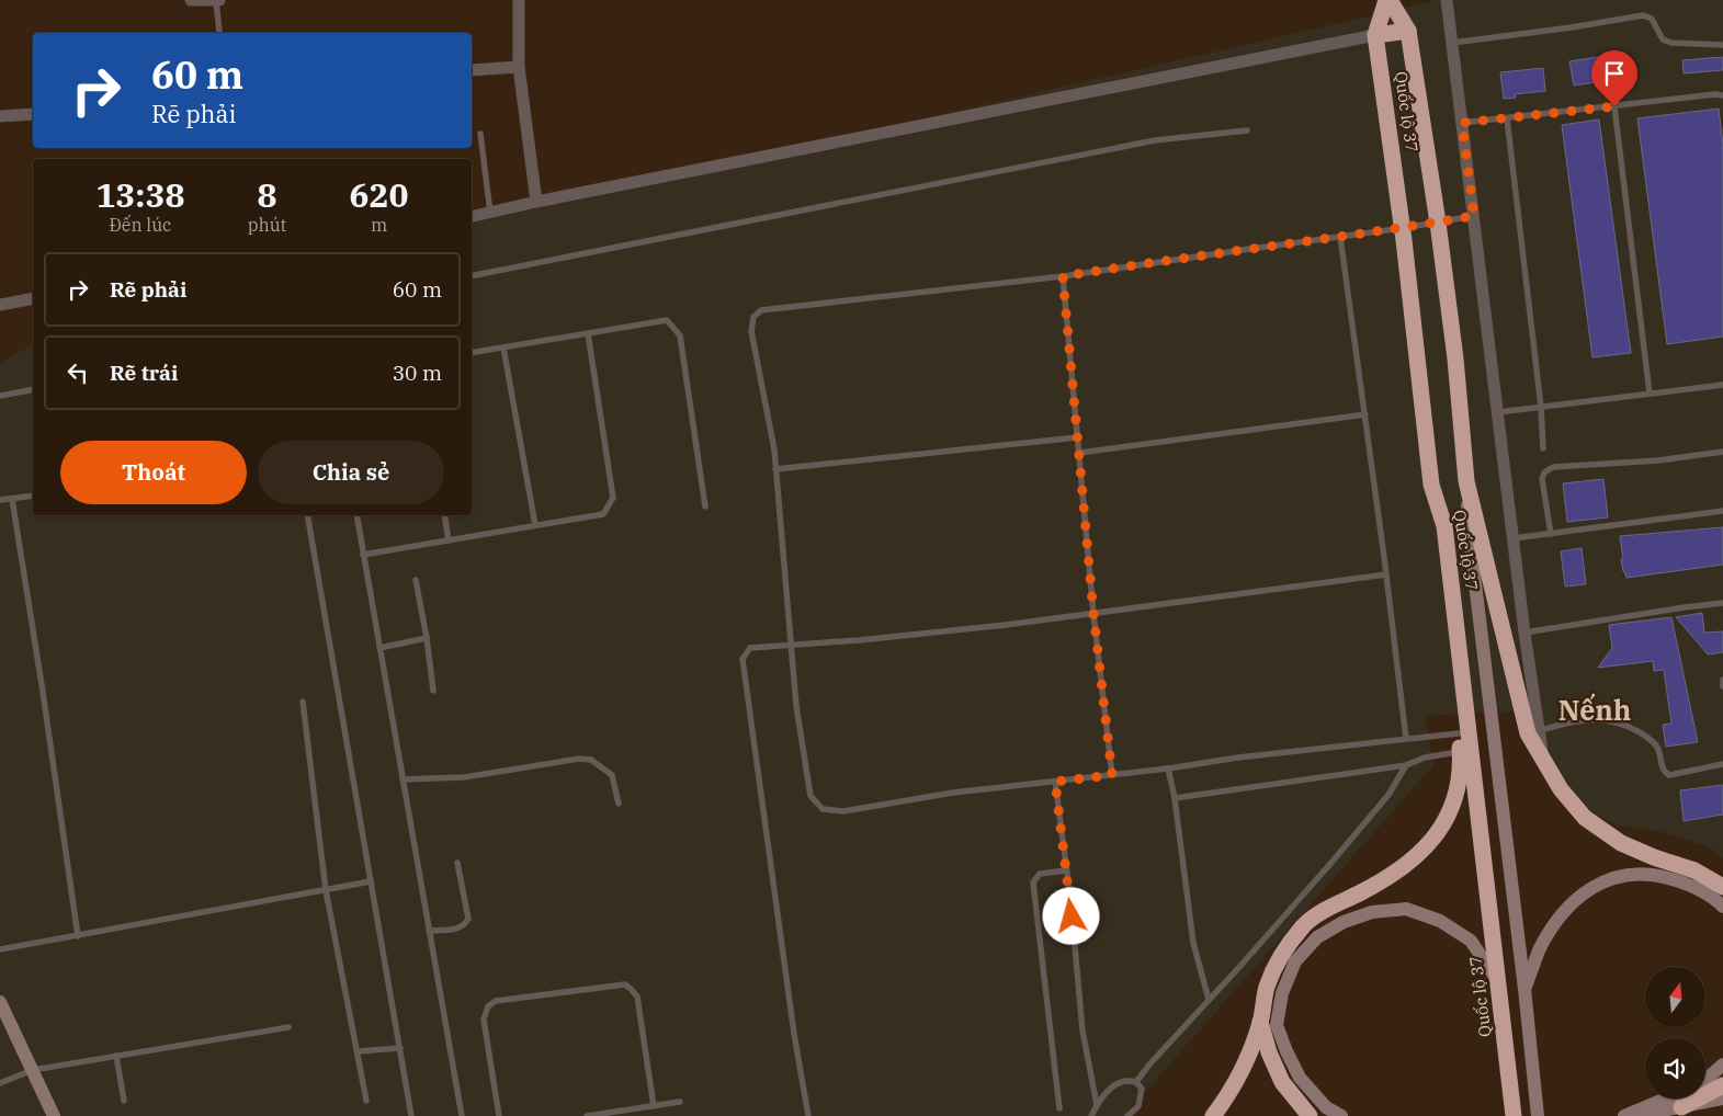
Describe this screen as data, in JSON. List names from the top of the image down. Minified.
{"streets":{"highway":["Quốc lộ 37"]},"districts":["Nếnh"],"north":"top","page":{"turn":["60 m","Rẽ phải"],"eta":["13:38","Đến lúc","8","phút","620","m"],"list":[{"name":"Rẽ phải","value":"60 m"},{"name":"Rẽ trái","value":"30 m"}],"buttons":["Thoát","Chia sẻ"]}}
